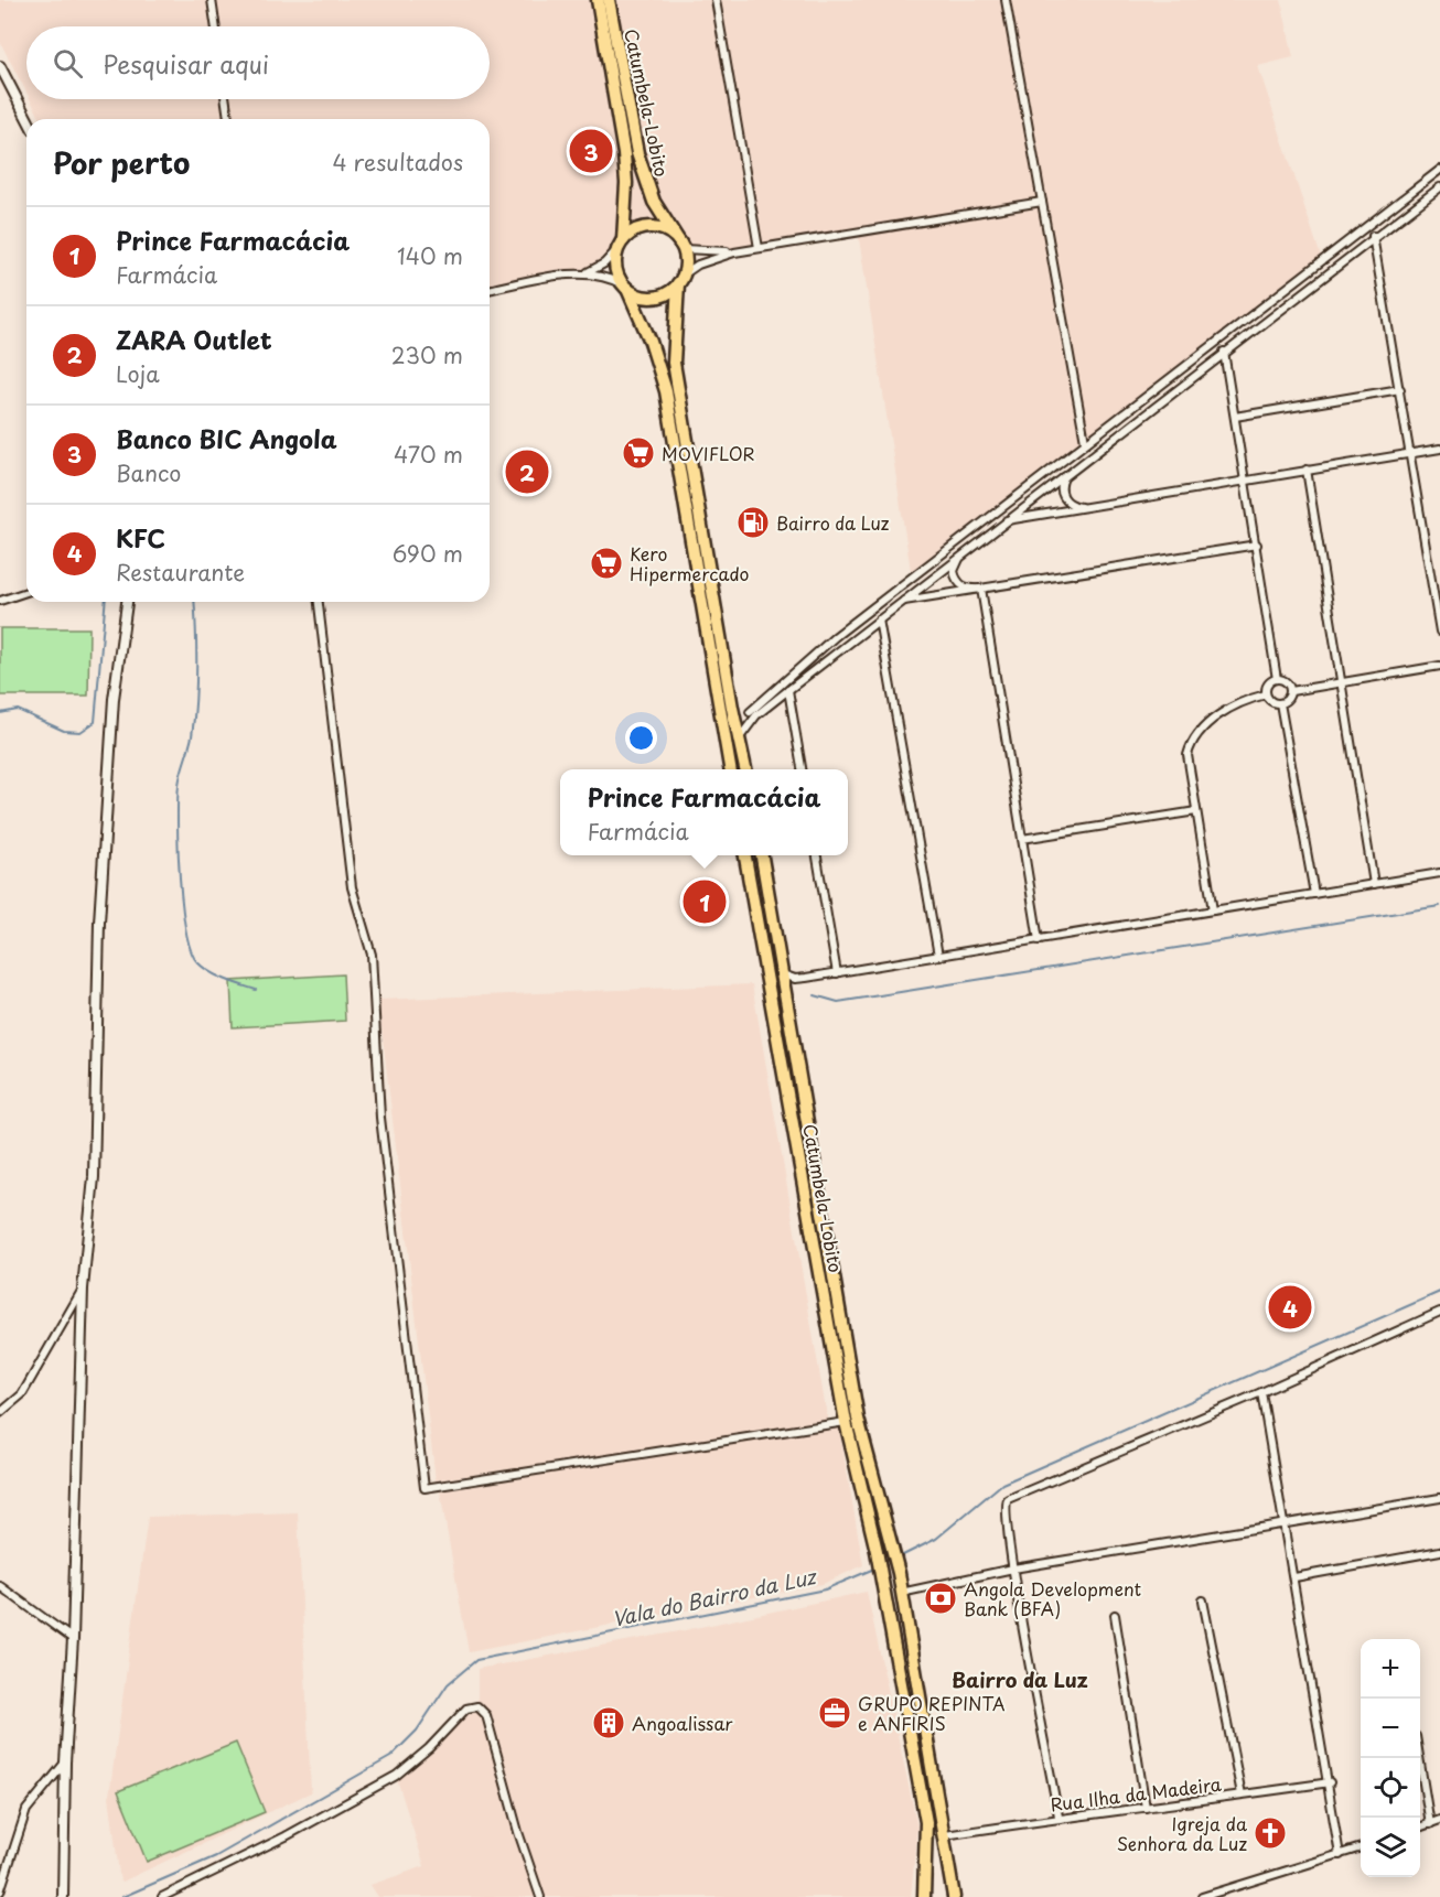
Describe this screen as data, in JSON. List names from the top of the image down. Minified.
{"streets":{"main road":["Catumbela-Lobito"],"street":["Rua Ilha da Madeira"]},"crossings":[["Catumbela-Lobito","Rua Ilha da Madeira"]],"districts":["Bairro da Luz"],"water":["Vala do Bairro da Luz"],"places":{"supermarket":["MOVIFLOR","Kero Hipermercado"],"fuel station":["Bairro da Luz"],"bank":["Angola Development Bank (BFA)"],"office":["GRUPO REPINTA e ANFIRIS"],"building":["Angoalissar"],"church":["Igreja da Senhora da Luz"]},"page":{"search":"Pesquisar aqui","heading":["Por perto","4 resultados"],"pins":["3","2","1","4"],"list":[{"mark":"1","name":"Prince Farmacácia","note":"Farmácia","value":"140 m"},{"mark":"2","name":"ZARA Outlet","note":"Loja","value":"230 m"},{"mark":"3","name":"Banco BIC Angola","note":"Banco","value":"470 m"},{"mark":"4","name":"KFC","note":"Restaurante","value":"690 m"}],"popup":["Prince Farmacácia","Farmácia"],"map_buttons":["+","−"]}}
